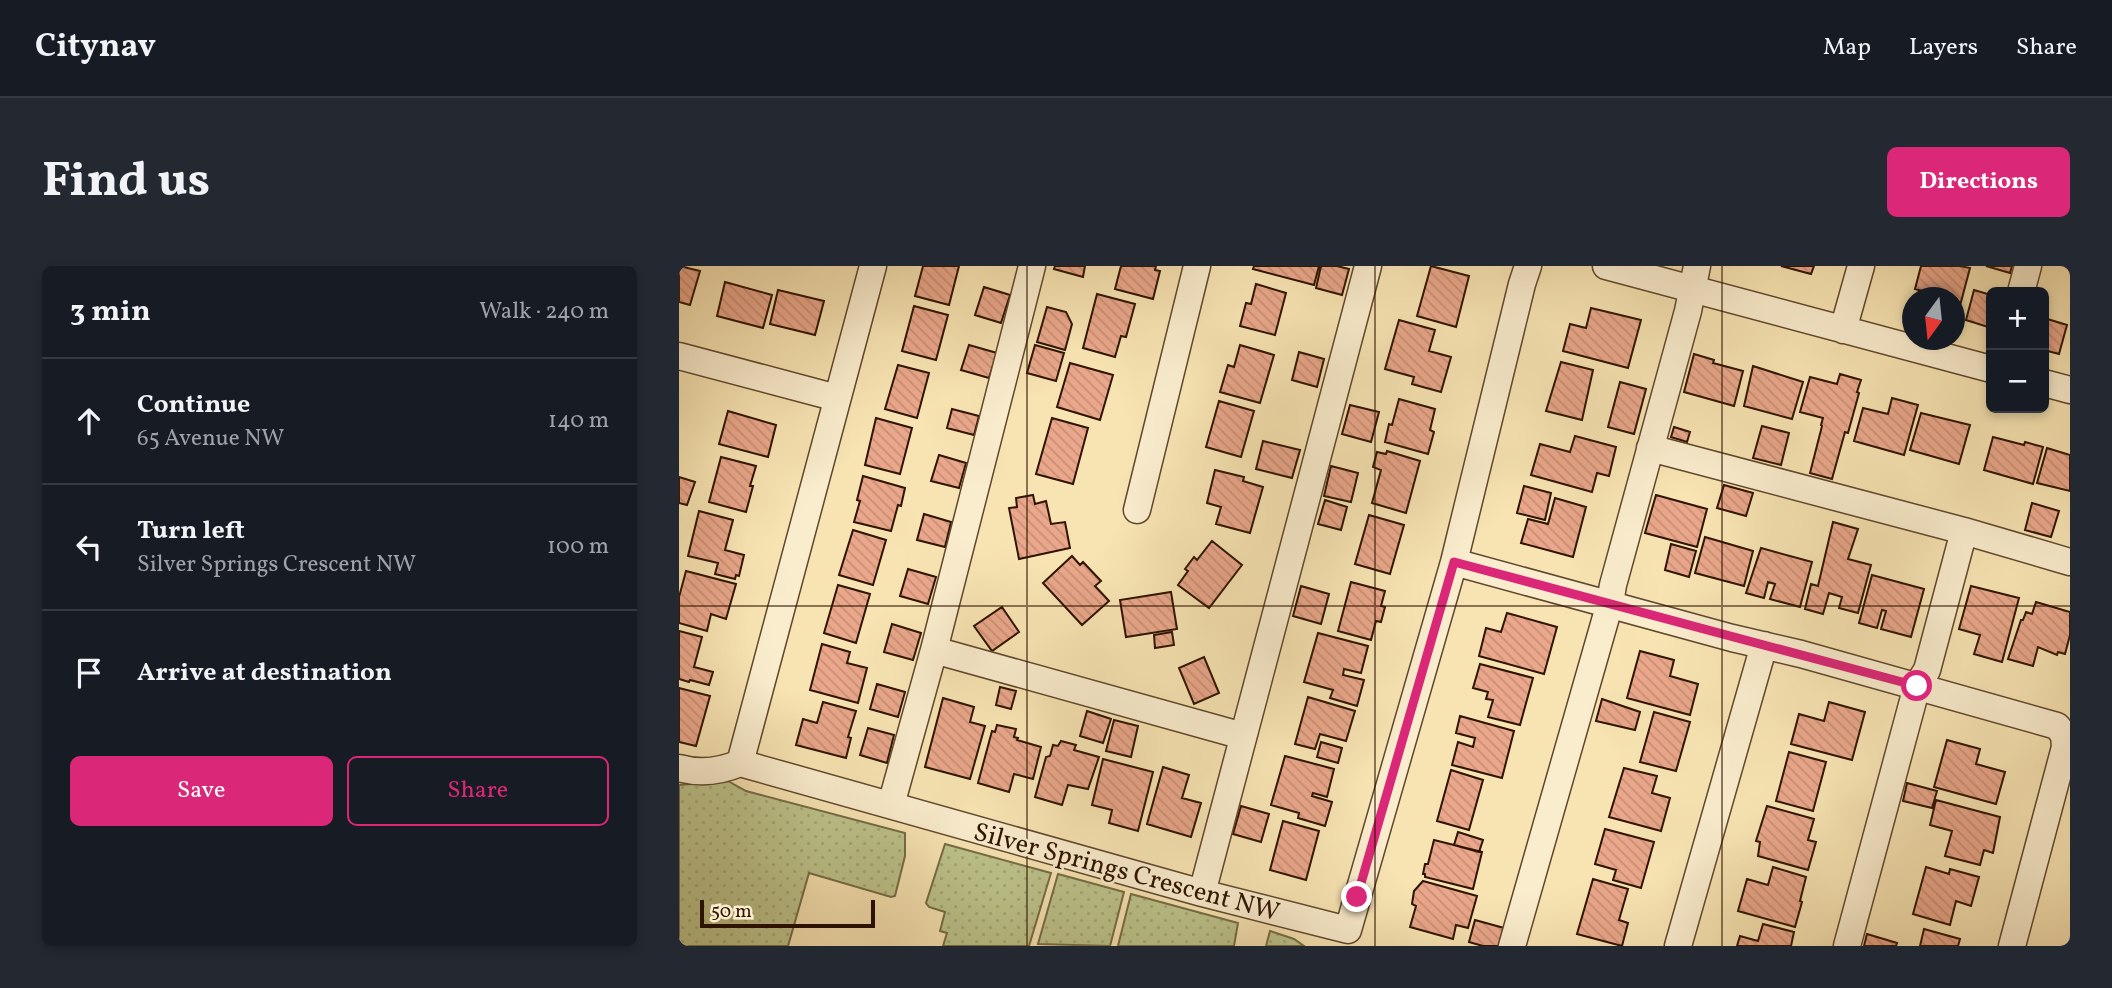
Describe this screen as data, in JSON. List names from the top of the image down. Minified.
{"streets":{"street":["Silver Springs Crescent NW"]},"scale_bar":"50 m","north":"bottom","page":{"header":"Citynav","nav":["Map","Layers","Share"],"buttons":["Directions",["Save","Share"]],"title":"Find us","heading":["3 min","Walk · 240 m"],"map_buttons":["+","−"],"list":[["Continue","65 Avenue NW","140 m"],["Turn left","Silver Springs Crescent NW","100 m"],"Arrive at destination"],"scale":"50 m"}}
